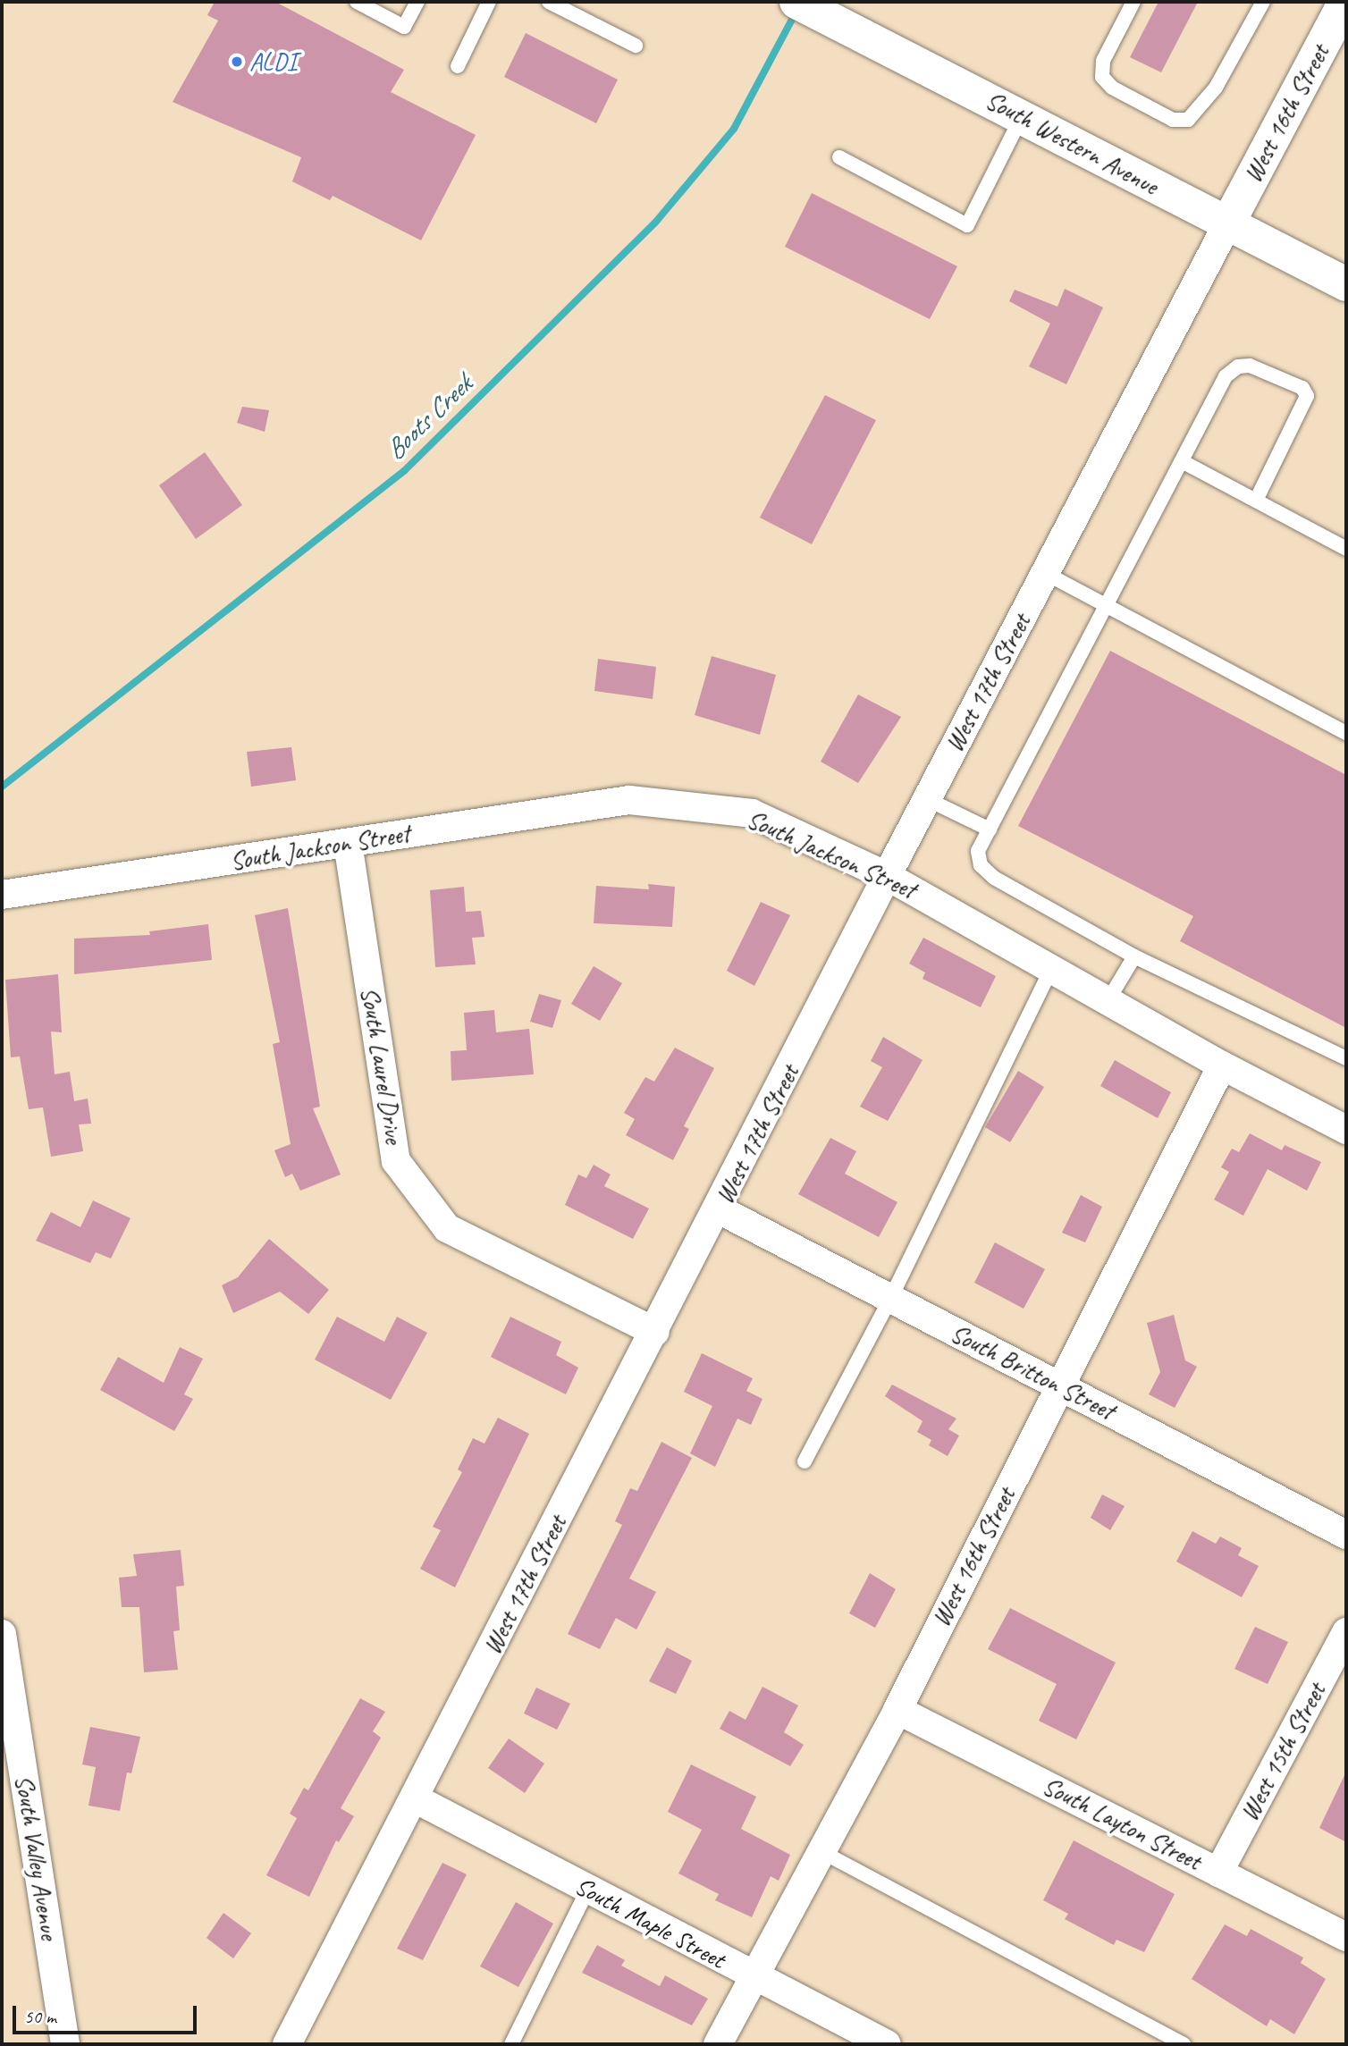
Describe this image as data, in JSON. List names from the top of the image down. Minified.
{"streets":{"main road":["West 16th Street","South Western Avenue"],"street":["West 17th Street","South Jackson Street","South Laurel Drive","South Britton Street","West 15th Street","South Layton Street","South Valley Avenue","South Maple Street"]},"crossings":[["West 16th Street","South Western Avenue"],["West 16th Street","West 17th Street"],["West 16th Street","South Jackson Street"],["West 16th Street","South Britton Street"],["West 16th Street","South Layton Street"],["West 16th Street","South Maple Street"],["South Western Avenue","West 17th Street"],["West 17th Street","South Jackson Street"],["West 17th Street","South Laurel Drive"],["West 17th Street","South Britton Street"],["West 17th Street","South Maple Street"],["South Jackson Street","South Laurel Drive"],["West 15th Street","South Layton Street"]],"water":["Boots Creek"],"places":["ALDI"],"scale_bar":"50 m"}
